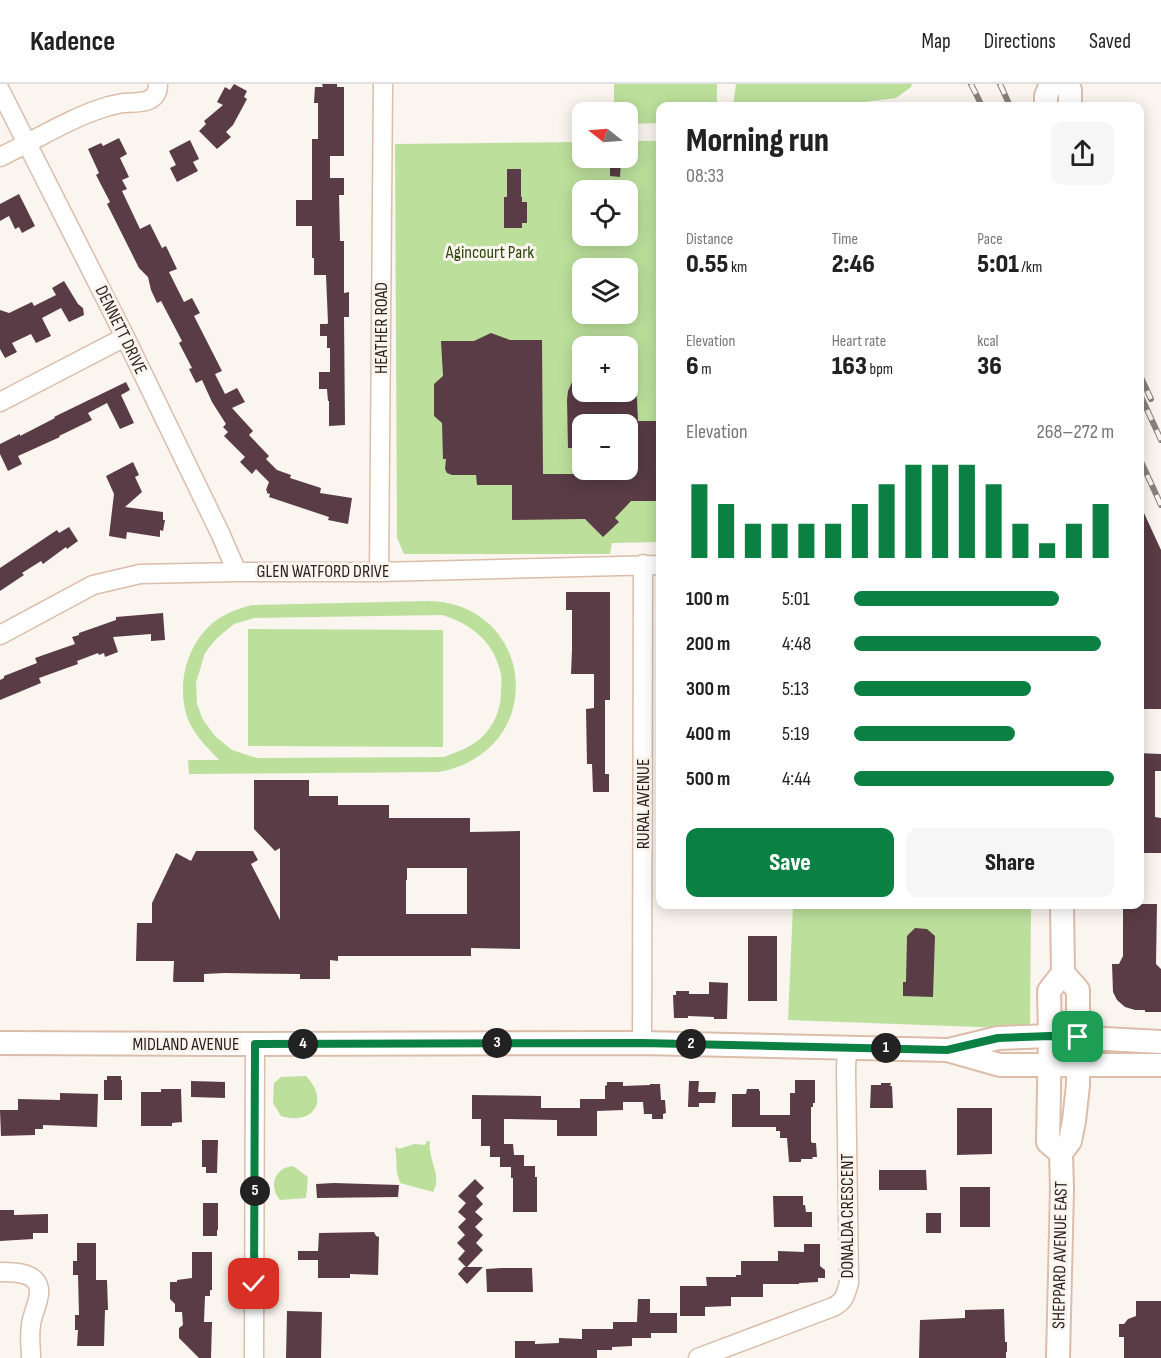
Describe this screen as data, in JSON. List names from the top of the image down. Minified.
{"streets":{"main road":["MIDLAND AVENUE","SHEPPARD AVENUE EAST"],"street":["HEATHER ROAD","DENNETT DRIVE","GLEN WATFORD DRIVE","RURAL AVENUE","DONALDA CRESCENT"]},"crossings":[["HEATHER ROAD","GLEN WATFORD DRIVE"],["DENNETT DRIVE","GLEN WATFORD DRIVE"],["GLEN WATFORD DRIVE","RURAL AVENUE"],["RURAL AVENUE","MIDLAND AVENUE"],["MIDLAND AVENUE","DONALDA CRESCENT"],["MIDLAND AVENUE","SHEPPARD AVENUE EAST"]],"parks":["Agincourt Park"],"north":"left","page":{"header":"Kadence","nav":["Map","Directions","Saved"],"map_buttons":["+","−"],"heading":["Morning run","08:33"],"stats":[["Distance","0.55 km"],["Time","2:46"],["Pace","5:01 /km"],["Elevation","6 m"],["Heart rate","163 bpm"],["kcal","36"]],"chart":["Elevation","268–272 m"],"list":[{"name":"100 m","note":"5:01"},{"name":"200 m","note":"4:48"},{"name":"300 m","note":"5:13"},{"name":"400 m","note":"5:19"},{"name":"500 m","note":"4:44"}],"buttons":["Save","Share"],"pins":["3","2","4","1","5"]}}
